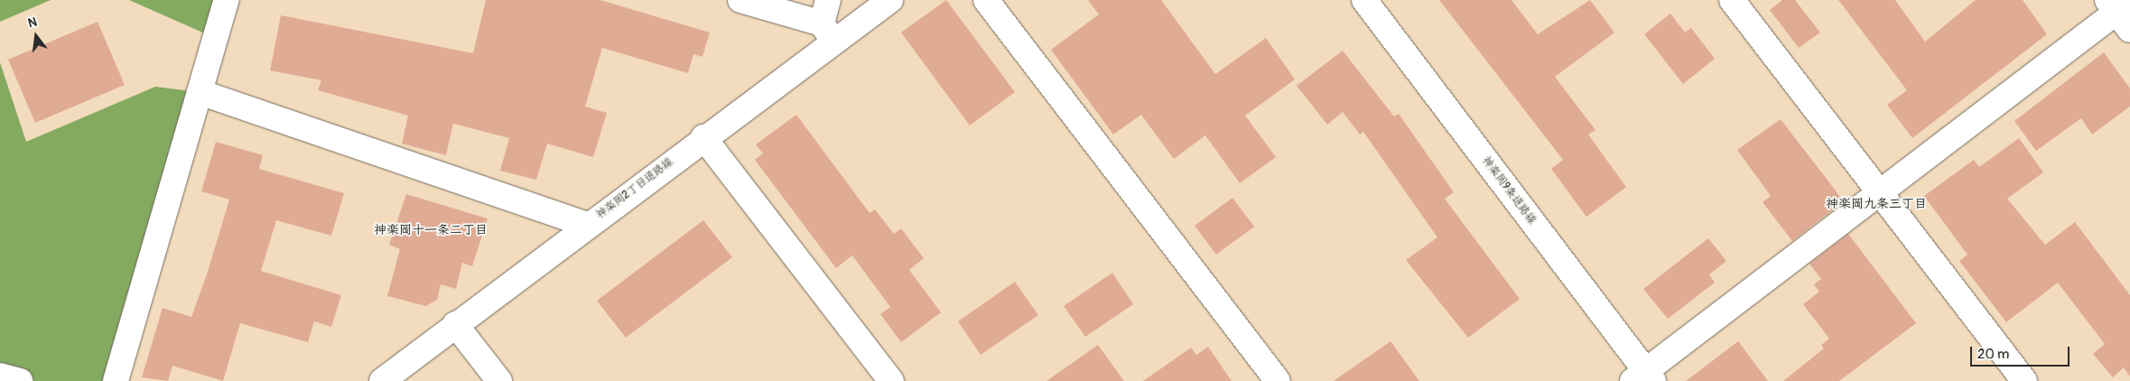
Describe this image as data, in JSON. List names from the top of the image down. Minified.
{"streets":{"street":["神楽岡2丁目道路線","神楽岡9条道路線"]},"districts":["神楽岡九条三丁目","神楽岡十一条二丁目"],"scale_bar":"20 m","north":"top"}
